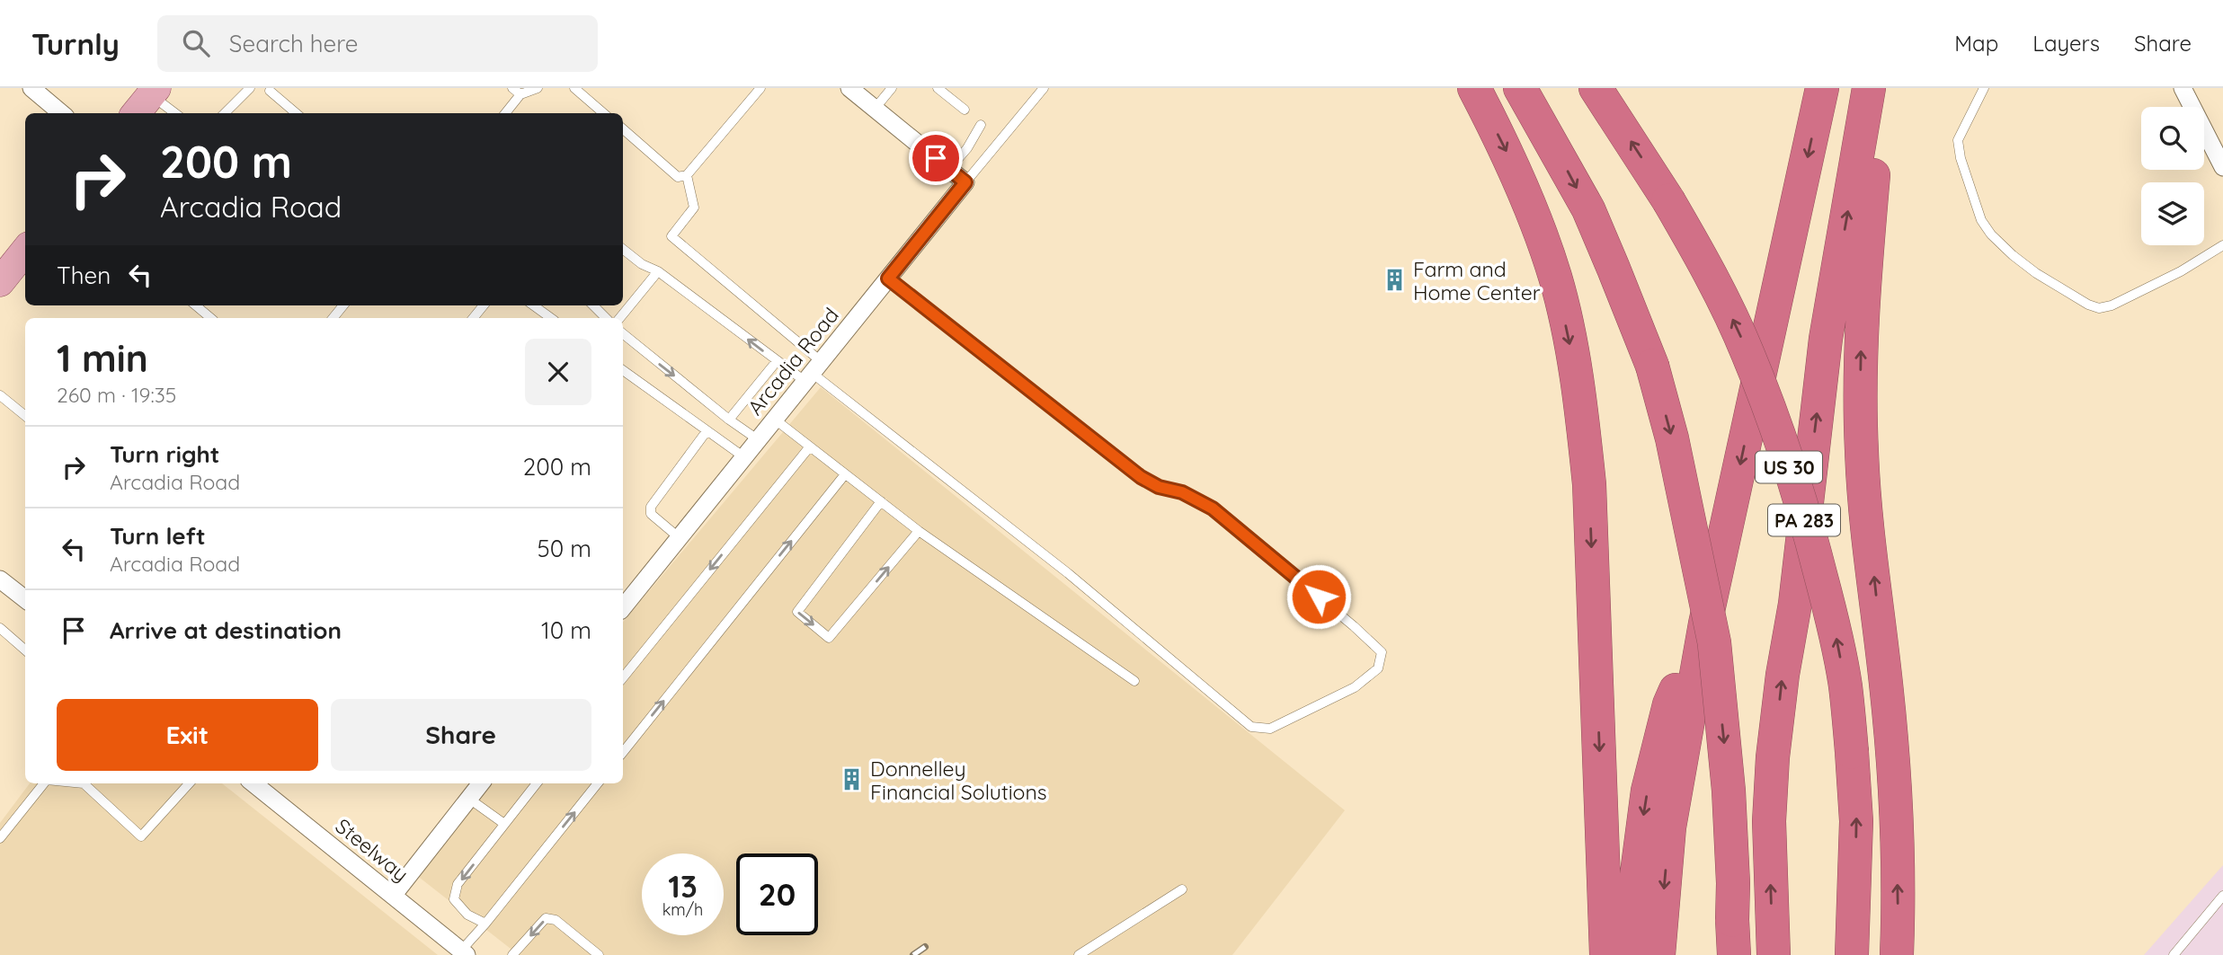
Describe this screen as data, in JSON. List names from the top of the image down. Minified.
{"streets":{"highway":["US 30","PA 283"],"street":["Arcadia Road","Steelway"]},"places":{"building":["Farm and Home Center","Donnelley Financial Solutions"]},"page":{"header":"Turnly","search":"Search here","nav":["Map","Layers","Share"],"turn":["200 m","Arcadia Road"],"then":"Then","heading":["1 min","260 m · 19:35"],"list":[{"name":"Turn right","note":"Arcadia Road","value":"200 m"},{"name":"Turn left","note":"Arcadia Road","value":"50 m"},{"name":"Arrive at destination","value":"10 m"}],"buttons":["Exit","Share"],"speed":"13 km/h","limit":"20"}}
